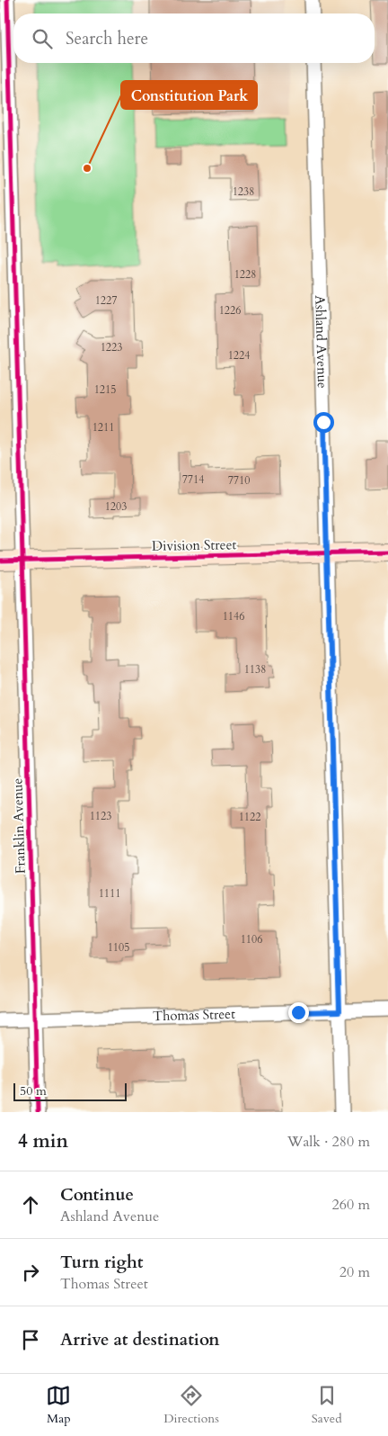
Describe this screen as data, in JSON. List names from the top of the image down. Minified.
{"streets":{"street":["Ashland Avenue","Division Street","Franklin Avenue","Thomas Street"]},"crossings":[["Ashland Avenue","Division Street"],["Ashland Avenue","Thomas Street"],["Division Street","Franklin Avenue"],["Franklin Avenue","Thomas Street"]],"places":["Constitution Park"],"house_numbers":["1238","1228","1227","1226","1223","1224","1215","1211","7714","7710","1203","1146","1138","1123","1122","1111","1106","1105"],"scale_bar":"50 m","page":{"search":"Search here","scale":"50 m","heading":["4 min","Walk · 280 m"],"list":[["Continue","Ashland Avenue","260 m"],["Turn right","Thomas Street","20 m"],"Arrive at destination"],"nav":["Map","Directions","Saved"]}}
